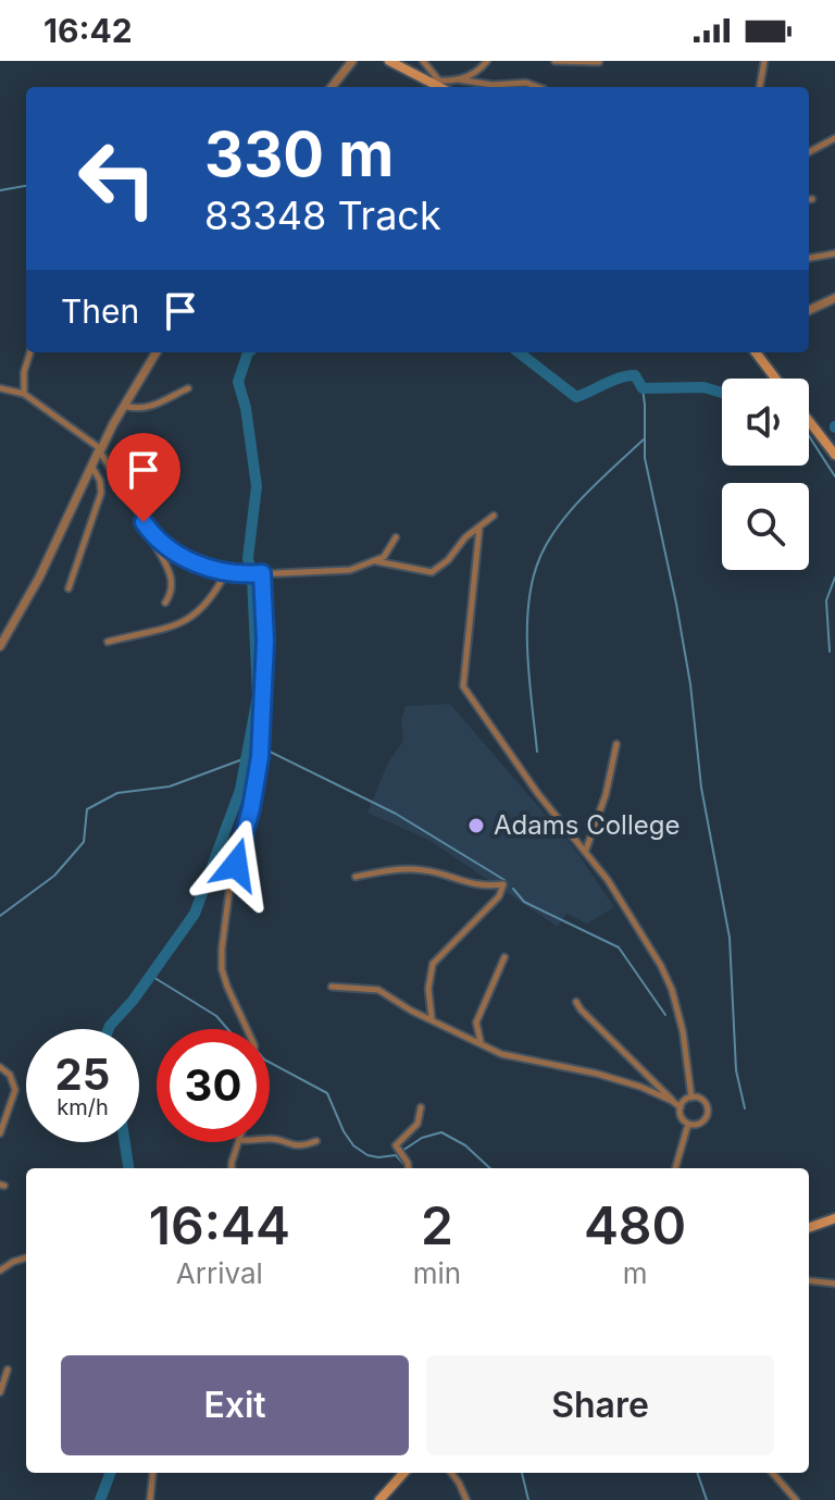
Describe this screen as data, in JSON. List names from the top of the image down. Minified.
{"places":["Adams College"],"page":{"status":"16:42","turn":["330 m","83348 Track"],"then":"Then","speed":"25 km/h","limit":"30","eta":["16:44","Arrival","2","min","480","m"],"buttons":["Exit","Share"]}}
